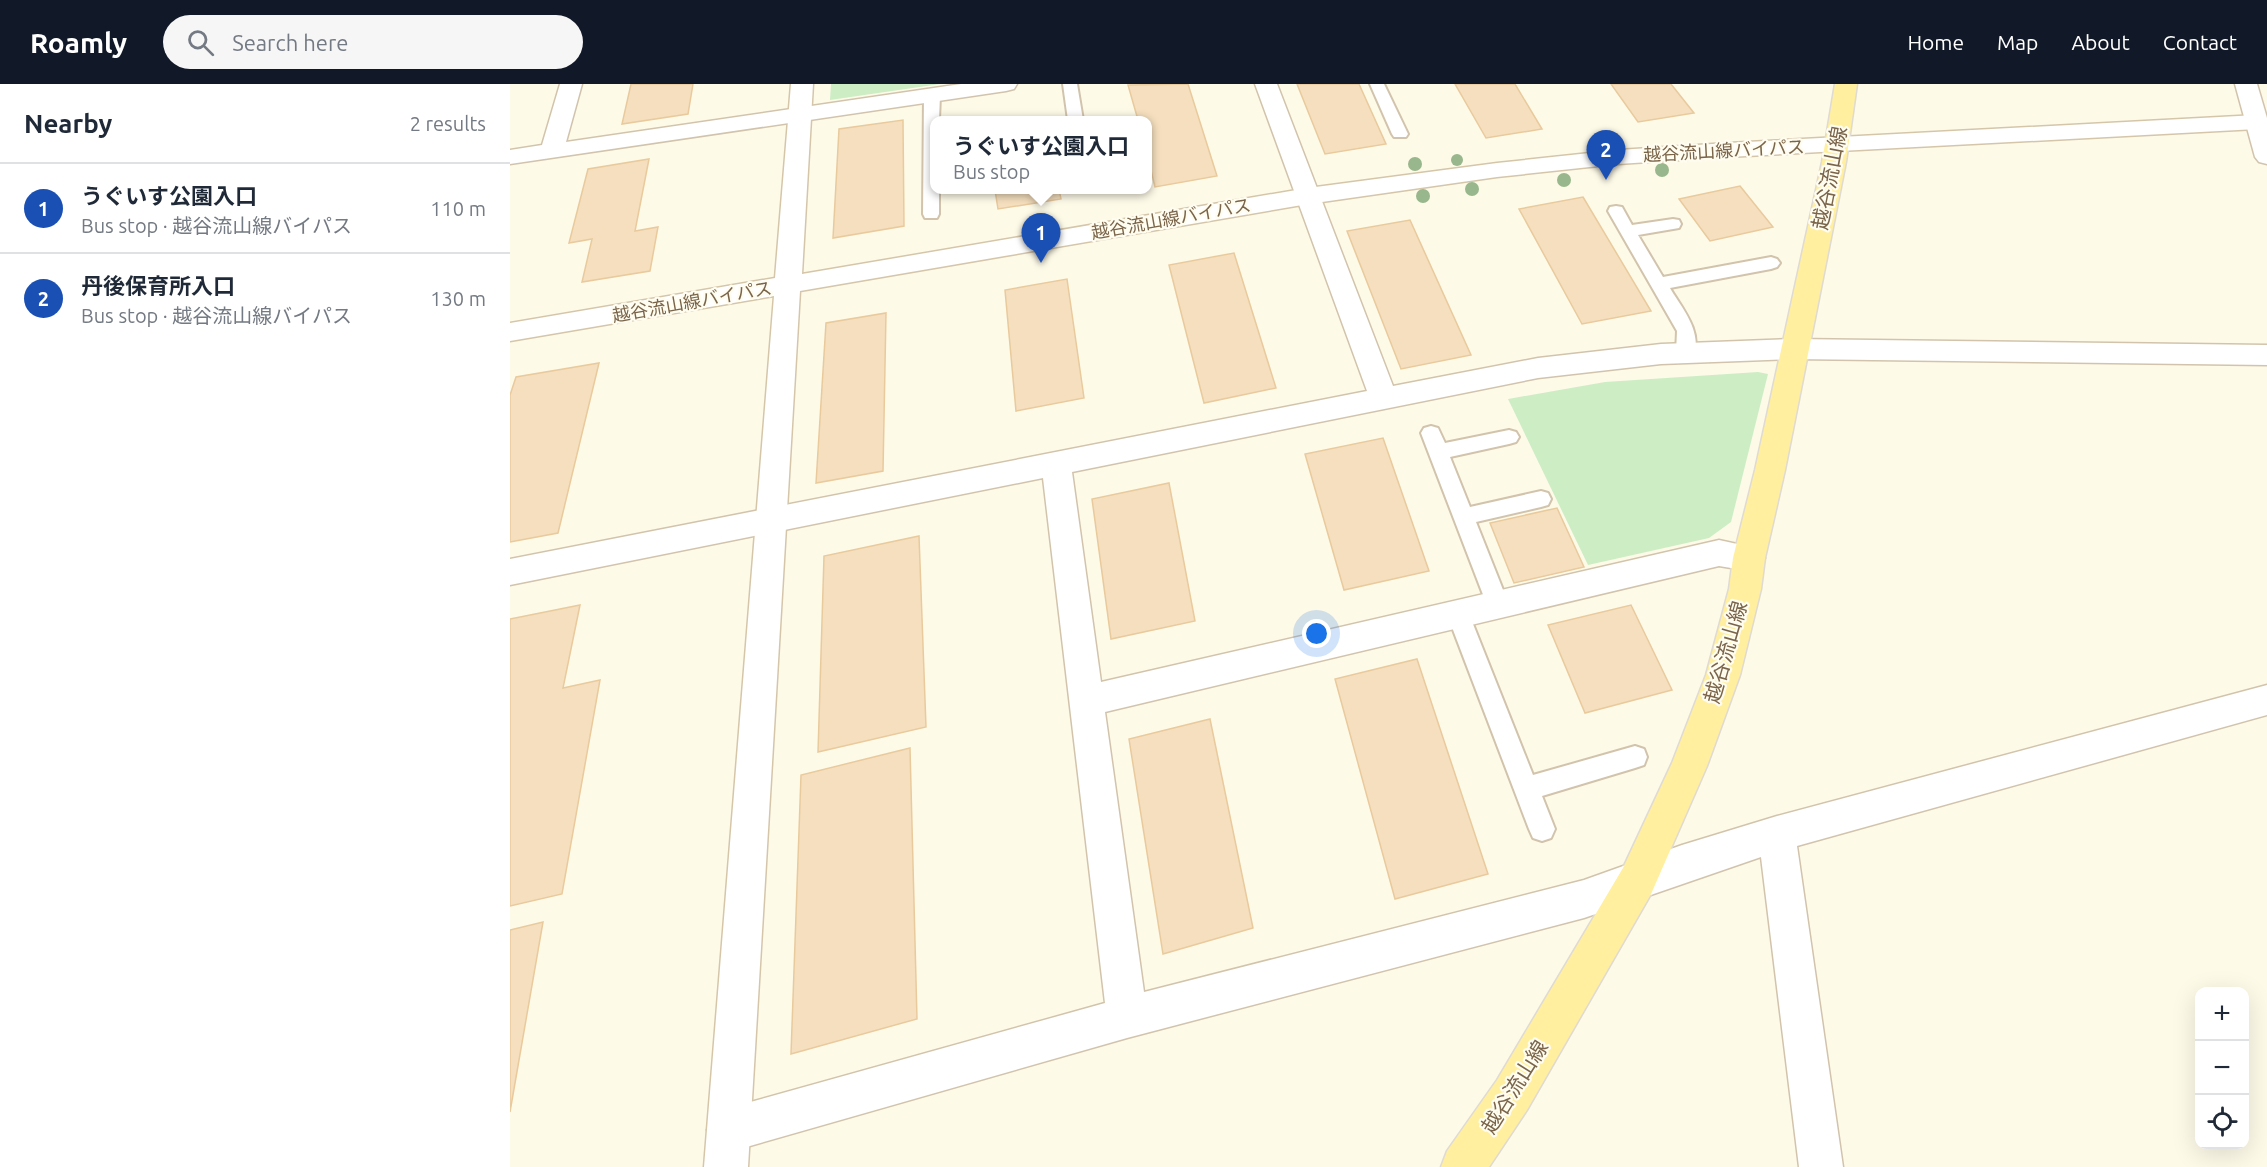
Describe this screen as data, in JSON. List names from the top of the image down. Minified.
{"streets":{"main road":["越谷流山線"],"street":["越谷流山線バイパス"]},"crossings":[["越谷流山線バイパス","越谷流山線"]],"page":{"header":"Roamly","search":"Search here","nav":["Home","Map","About","Contact"],"heading":["Nearby","2 results"],"popup":["うぐいす公園入口","Bus stop"],"pins":["2","1"],"list":[{"mark":"1","name":"うぐいす公園入口","note":"Bus stop · 越谷流山線バイパス","value":"110 m"},{"mark":"2","name":"丹後保育所入口","note":"Bus stop · 越谷流山線バイパス","value":"130 m"}],"map_buttons":["+","−"]}}
